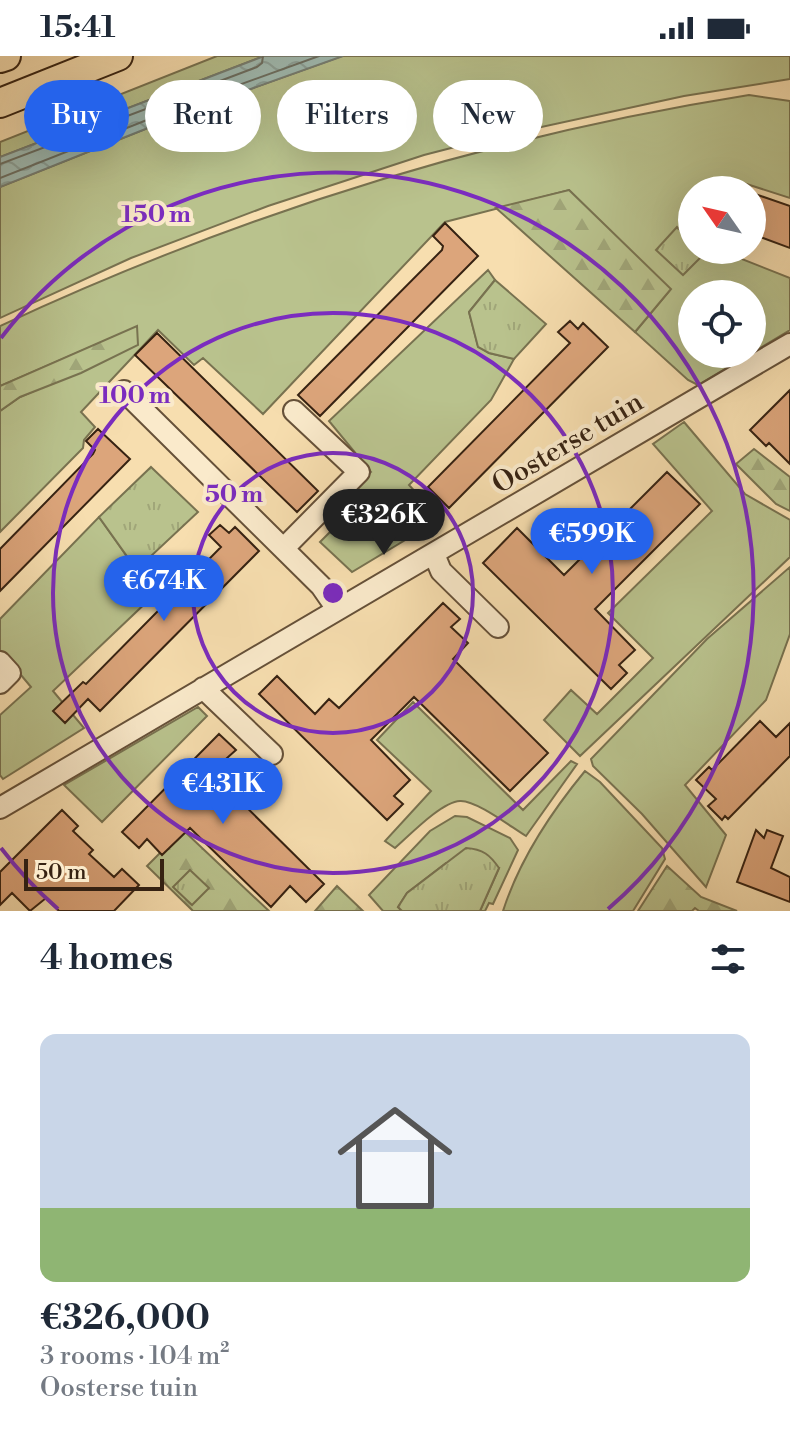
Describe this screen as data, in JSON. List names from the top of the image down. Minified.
{"streets":{"street":["Oosterse tuin"]},"scale_bar":"50 m","north":"top left","page":{"status":"15:41","chip":["Buy","Rent","Filters","New"],"price":["€326K","€599K","€674K","€431K"],"scale":"50 m","heading":"4 homes","list":[{"name":"€326,000","note":"3 rooms · 104 m² · Oosterse tuin"}]},"rings":["150 m","100 m","50 m"]}
